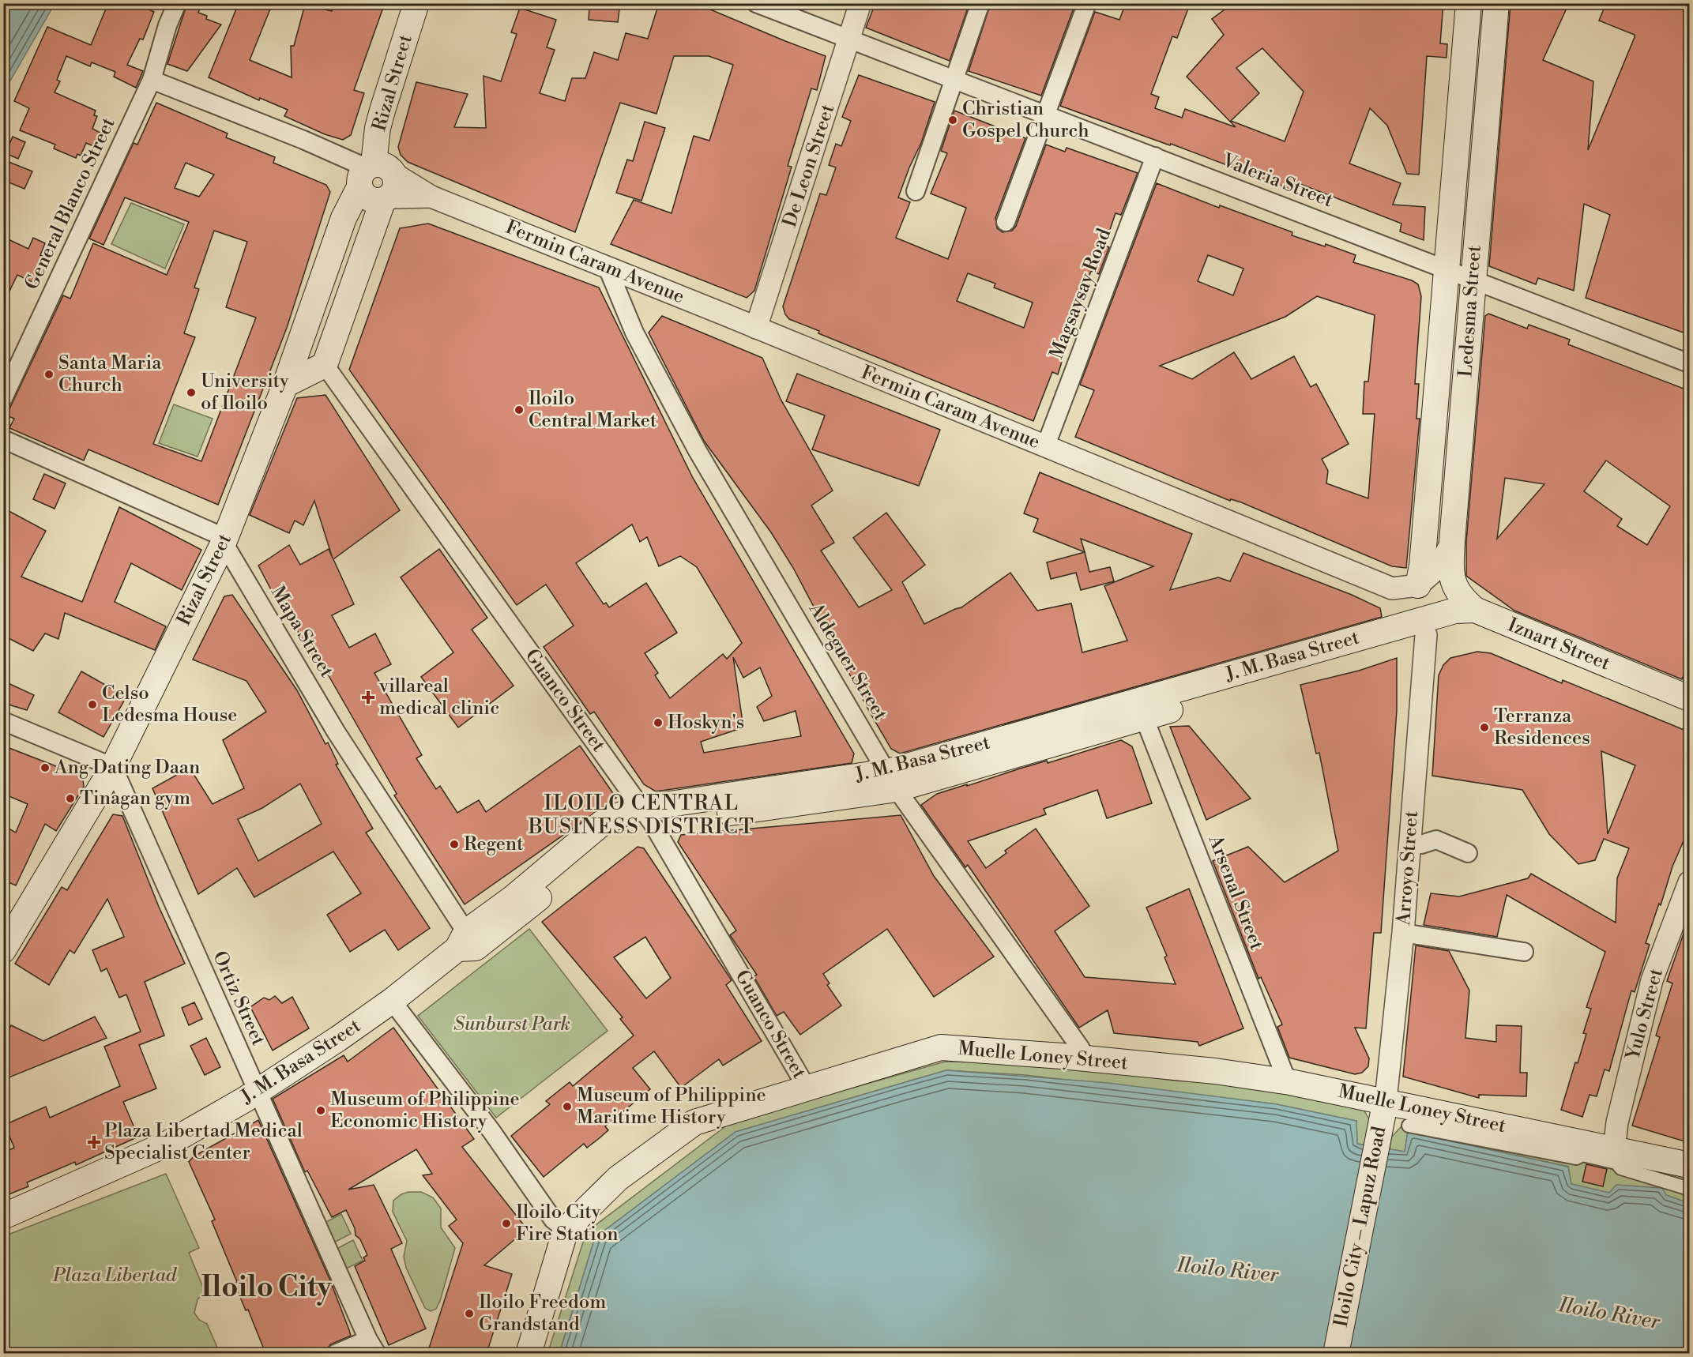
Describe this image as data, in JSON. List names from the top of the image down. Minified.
{"streets":{"main road":["Rizal Street","Ledesma Street","Iznart Street","J. M. Basa Street","Muelle Loney Street","Iloilo City – Lapuz Road"],"street":["De Leon Street","Valeria Street","General Blanco Street","Fermin Caram Avenue","Magsaysay Road","Mapa Street","Aldeguer Street","Guanco Street","Arroyo Street","Arsenal Street","Ortiz Street","Yulo Street"]},"crossings":[["Rizal Street","Fermin Caram Avenue"],["Rizal Street","Mapa Street"],["Rizal Street","Guanco Street"],["Rizal Street","Ortiz Street"],["De Leon Street","Valeria Street"],["De Leon Street","Fermin Caram Avenue"],["Valeria Street","Magsaysay Road"],["Valeria Street","Ledesma Street"],["General Blanco Street","Fermin Caram Avenue"],["Fermin Caram Avenue","Magsaysay Road"],["Fermin Caram Avenue","Ledesma Street"],["Fermin Caram Avenue","Aldeguer Street"],["Ledesma Street","Iznart Street"],["Mapa Street","J. M. Basa Street"],["Iznart Street","J. M. Basa Street"],["Iznart Street","Arroyo Street"],["J. M. Basa Street","Aldeguer Street"],["J. M. Basa Street","Guanco Street"],["J. M. Basa Street","Arroyo Street"],["J. M. Basa Street","Arsenal Street"],["J. M. Basa Street","Ortiz Street"],["Aldeguer Street","Muelle Loney Street"],["Guanco Street","Muelle Loney Street"],["Arroyo Street","Muelle Loney Street"],["Arroyo Street","Iloilo City – Lapuz Road"],["Arsenal Street","Muelle Loney Street"],["Yulo Street","Muelle Loney Street"],["Muelle Loney Street","Iloilo City – Lapuz Road"]],"districts":["ILOILO CENTRAL BUSINESS DISTRICT","Iloilo City"],"water":["Iloilo River"],"parks":["Sunburst Park","Plaza Libertad"],"places":{"other":["Christian Gospel Church","Santa Maria Church","University of Iloilo","Iloilo Central Market","Celso Ledesma House","Hoskyn's","Terranza Residences","Ang Dating Daan","Tinagan gym","Regent","Museum of Philippine Maritime History","Museum of Philippine Economic History","Iloilo City Fire Station","Iloilo Freedom Grandstand"],"health":["villareal medical clinic","Plaza Libertad Medical Specialist Center"]}}
